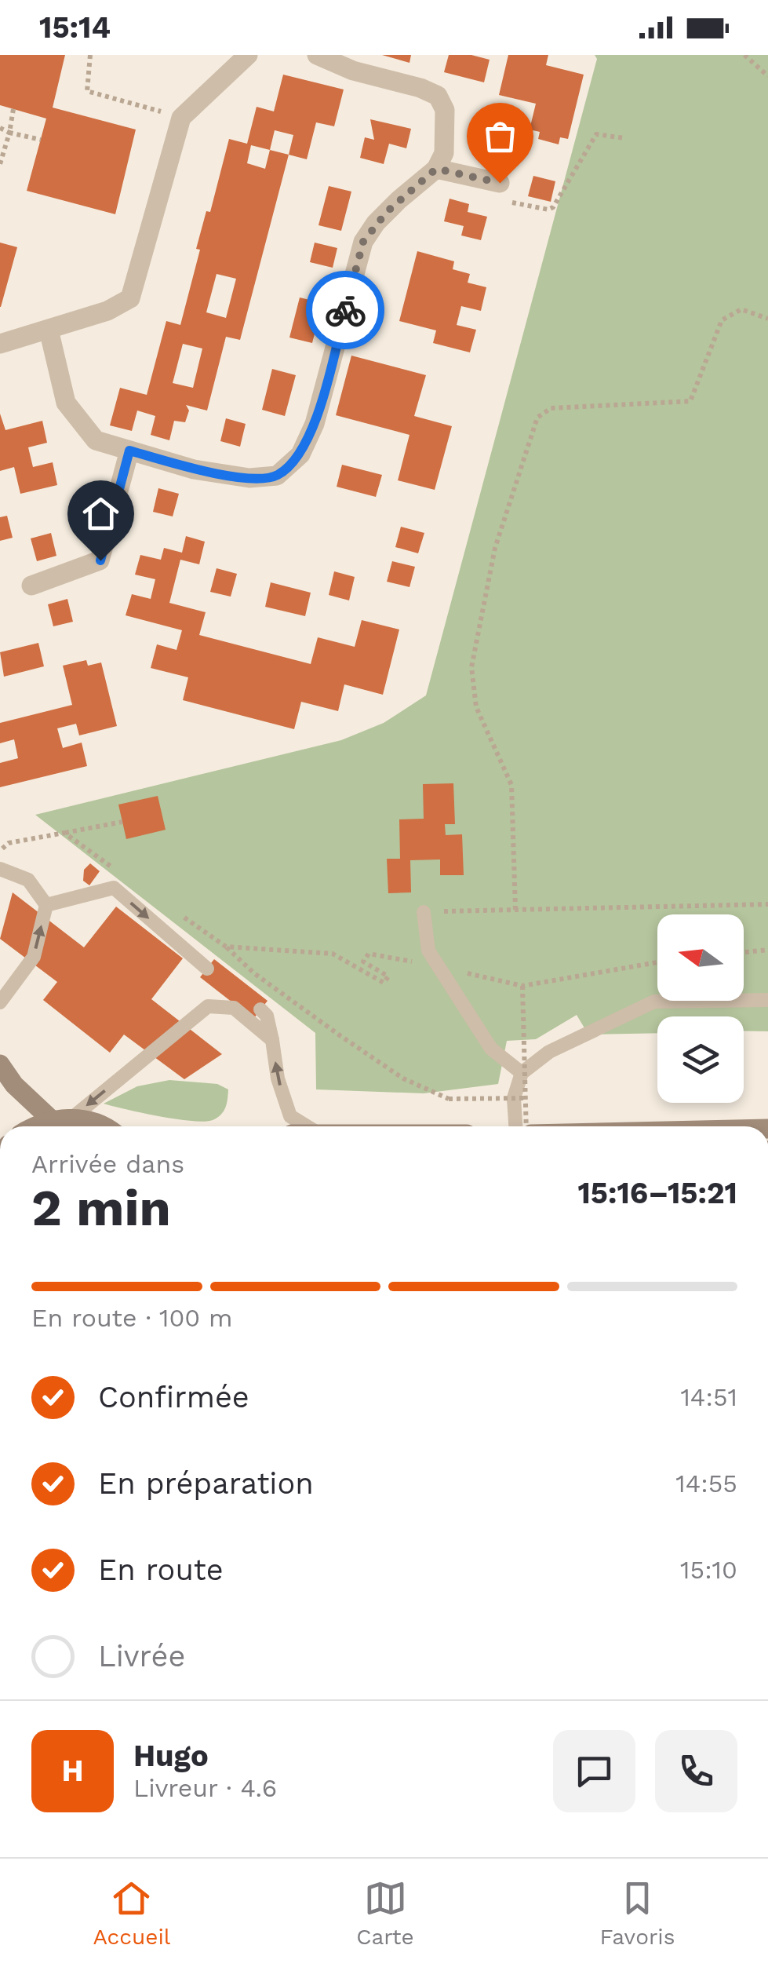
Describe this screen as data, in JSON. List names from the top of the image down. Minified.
{"north":"left","page":{"status":"15:14","heading":["2 min","Arrivée dans","15:16–15:21"],"panel":["Hugo","Livreur · 4.6"],"bar":"En route · 100 m","list":[["Confirmée","14:51"],["En préparation","14:55"],["En route","15:10"],"Livrée"],"round":"H","tabs":["Accueil","Carte","Favoris"]}}
